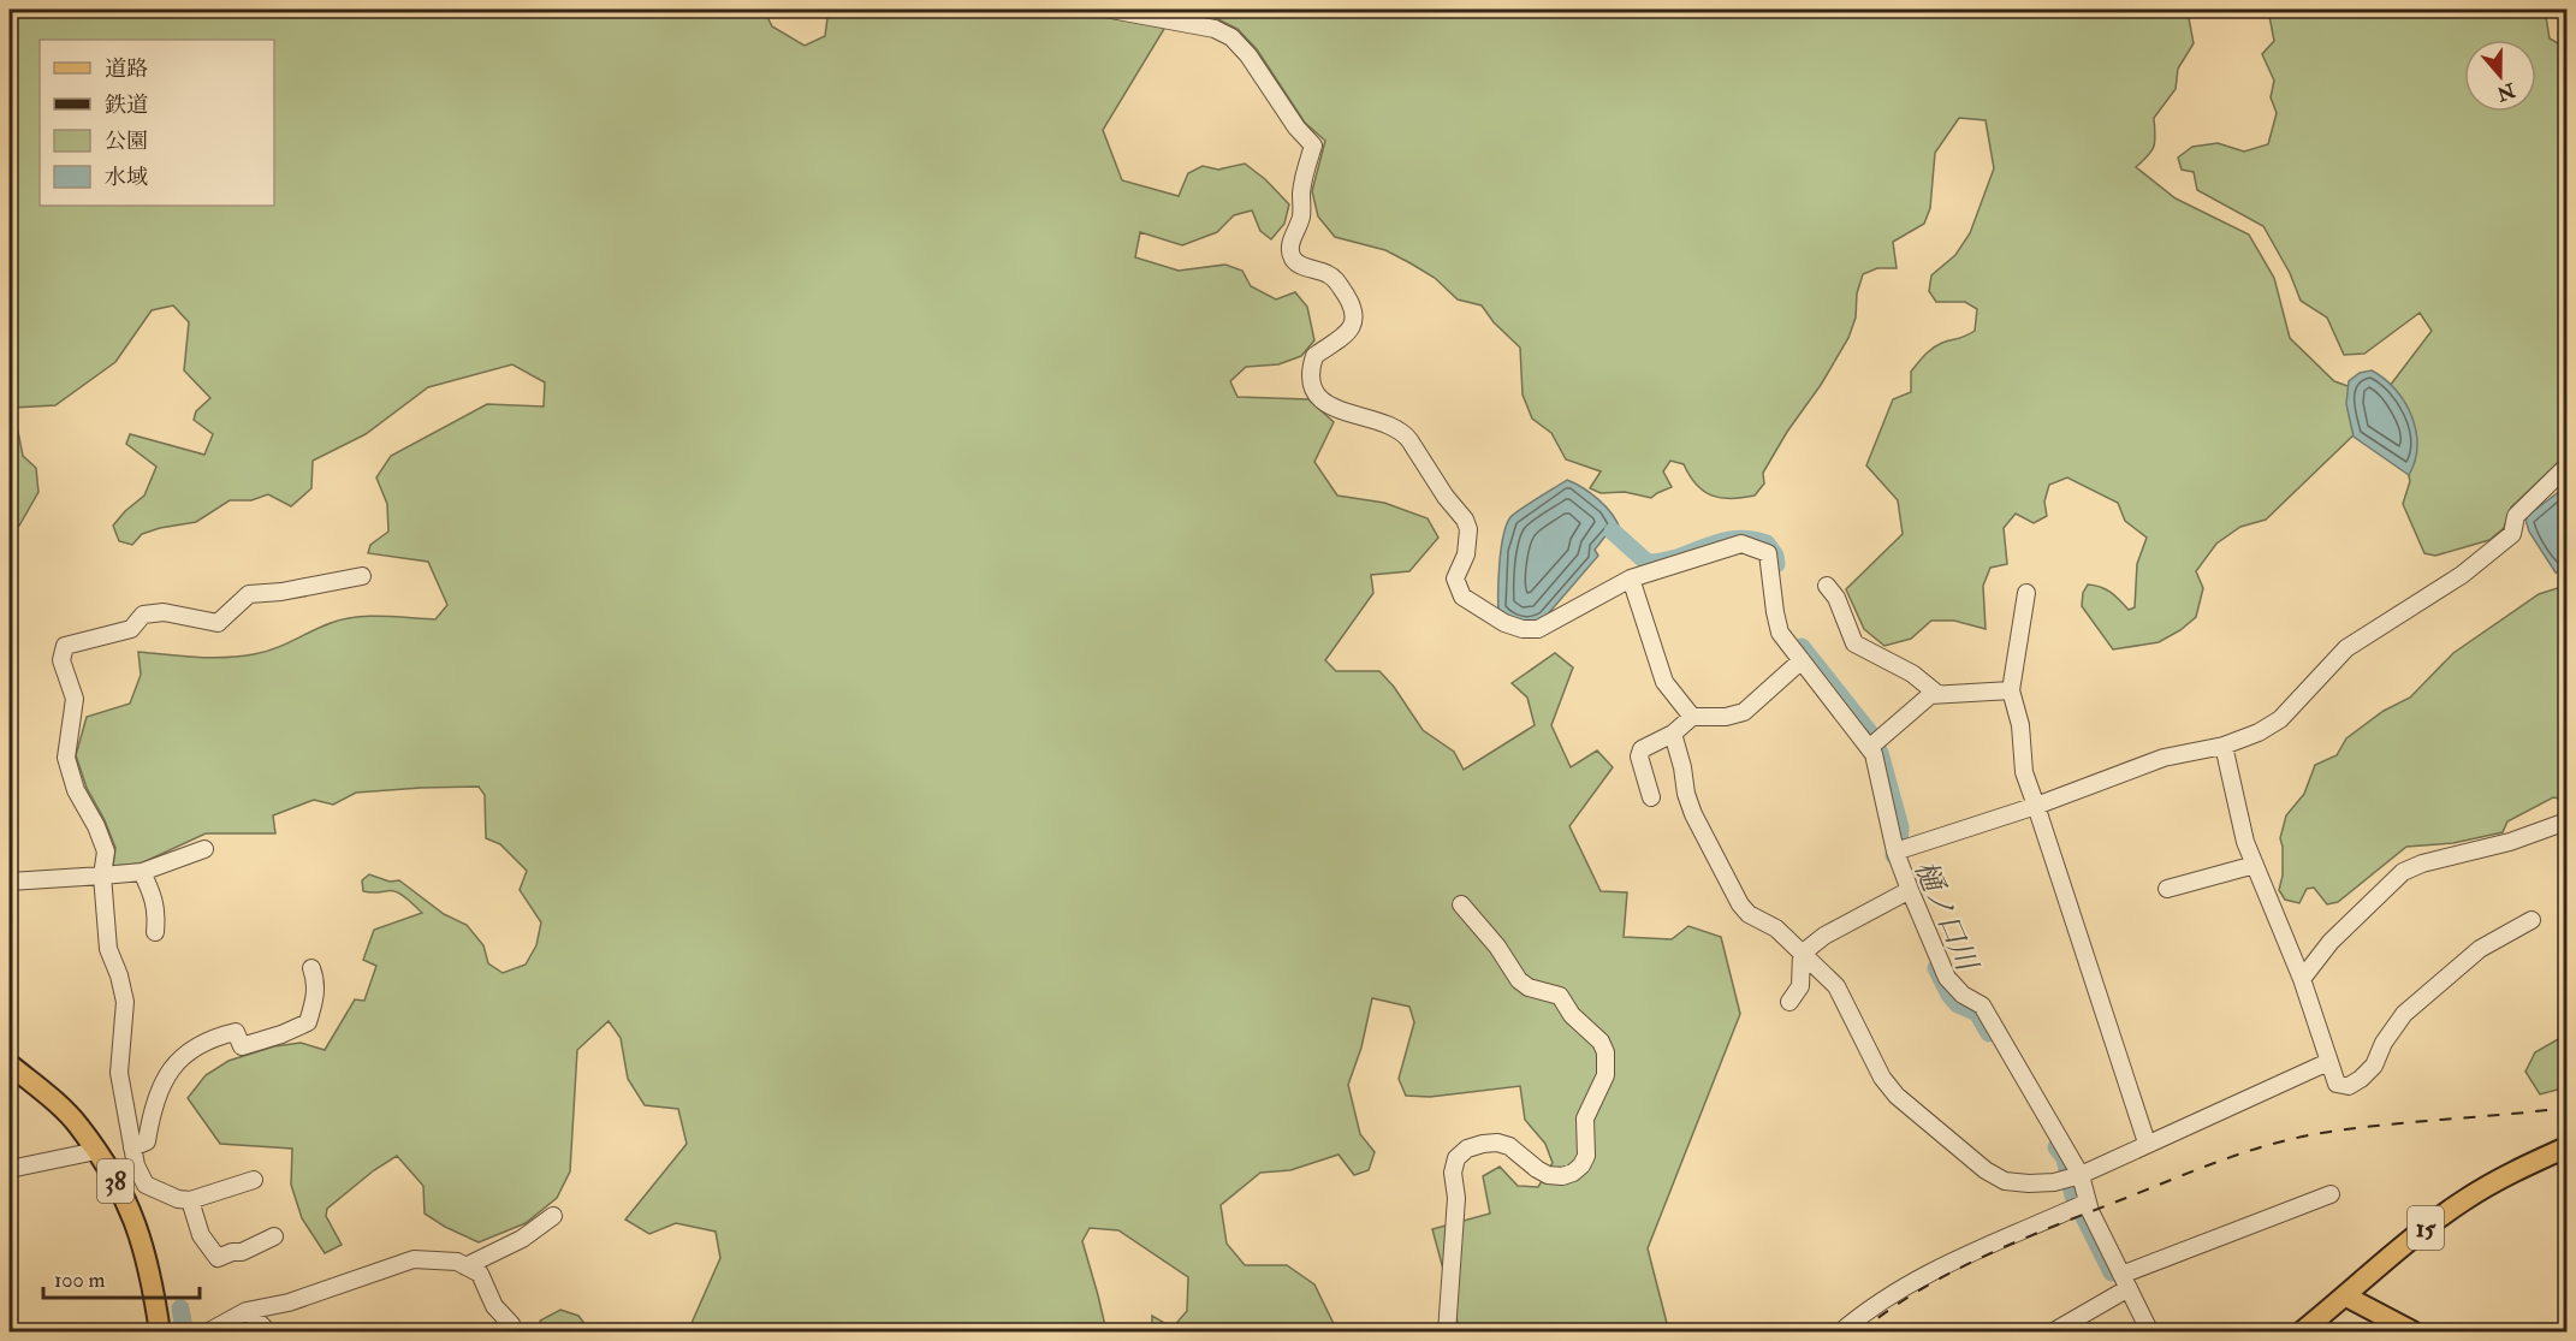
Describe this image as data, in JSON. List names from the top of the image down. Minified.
{"streets":{"main road":["38","15"]},"water":["樋ノ口川"],"legend":["道路","鉄道","公園","水域"],"scale_bar":"100 m","north":"bottom"}
